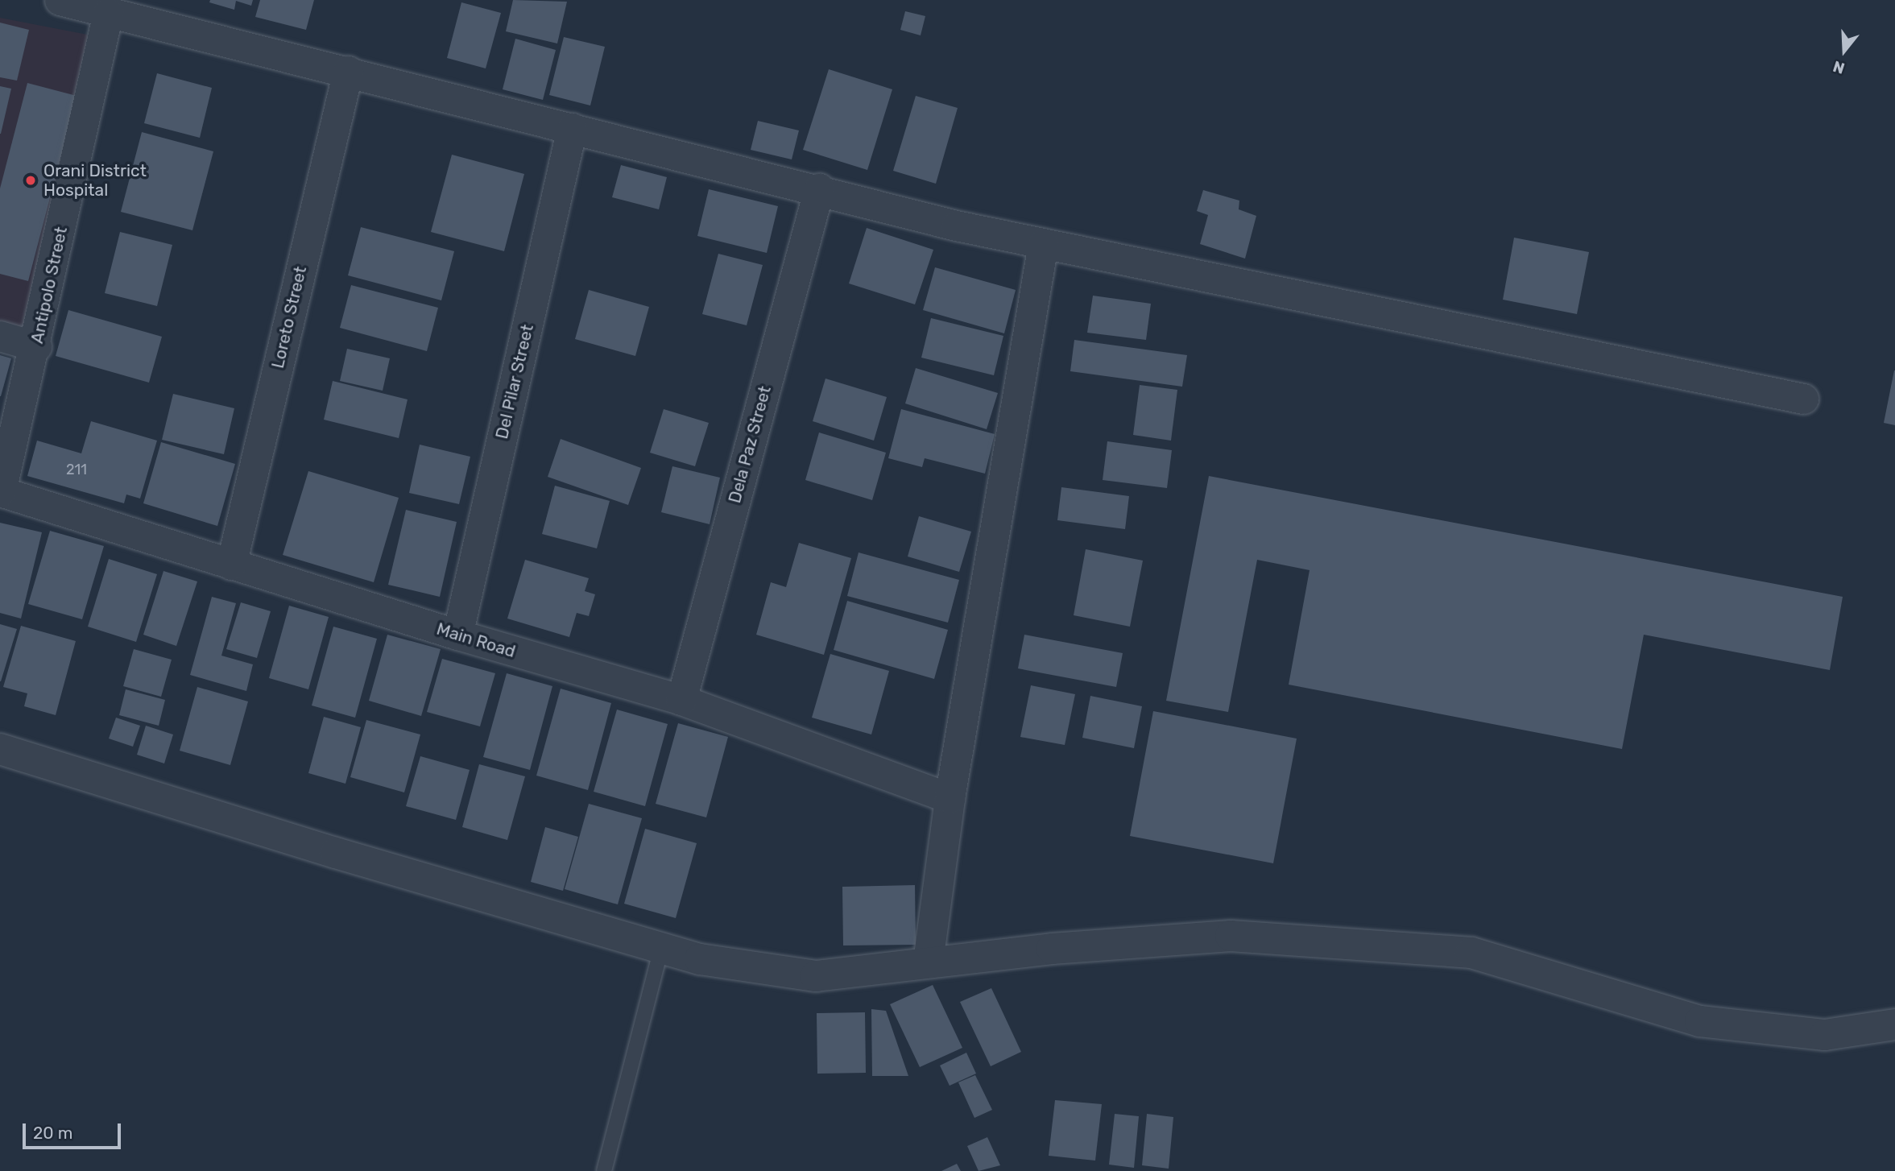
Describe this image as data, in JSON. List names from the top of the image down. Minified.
{"streets":{"street":["Antipolo Street","Loreto Street","Del Pilar Street","Dela Paz Street","Main Road"]},"crossings":[["Antipolo Street","Main Road"],["Loreto Street","Main Road"],["Del Pilar Street","Main Road"],["Dela Paz Street","Main Road"]],"places":["Orani District Hospital"],"house_numbers":["211"],"scale_bar":"20 m","north":"bottom"}
